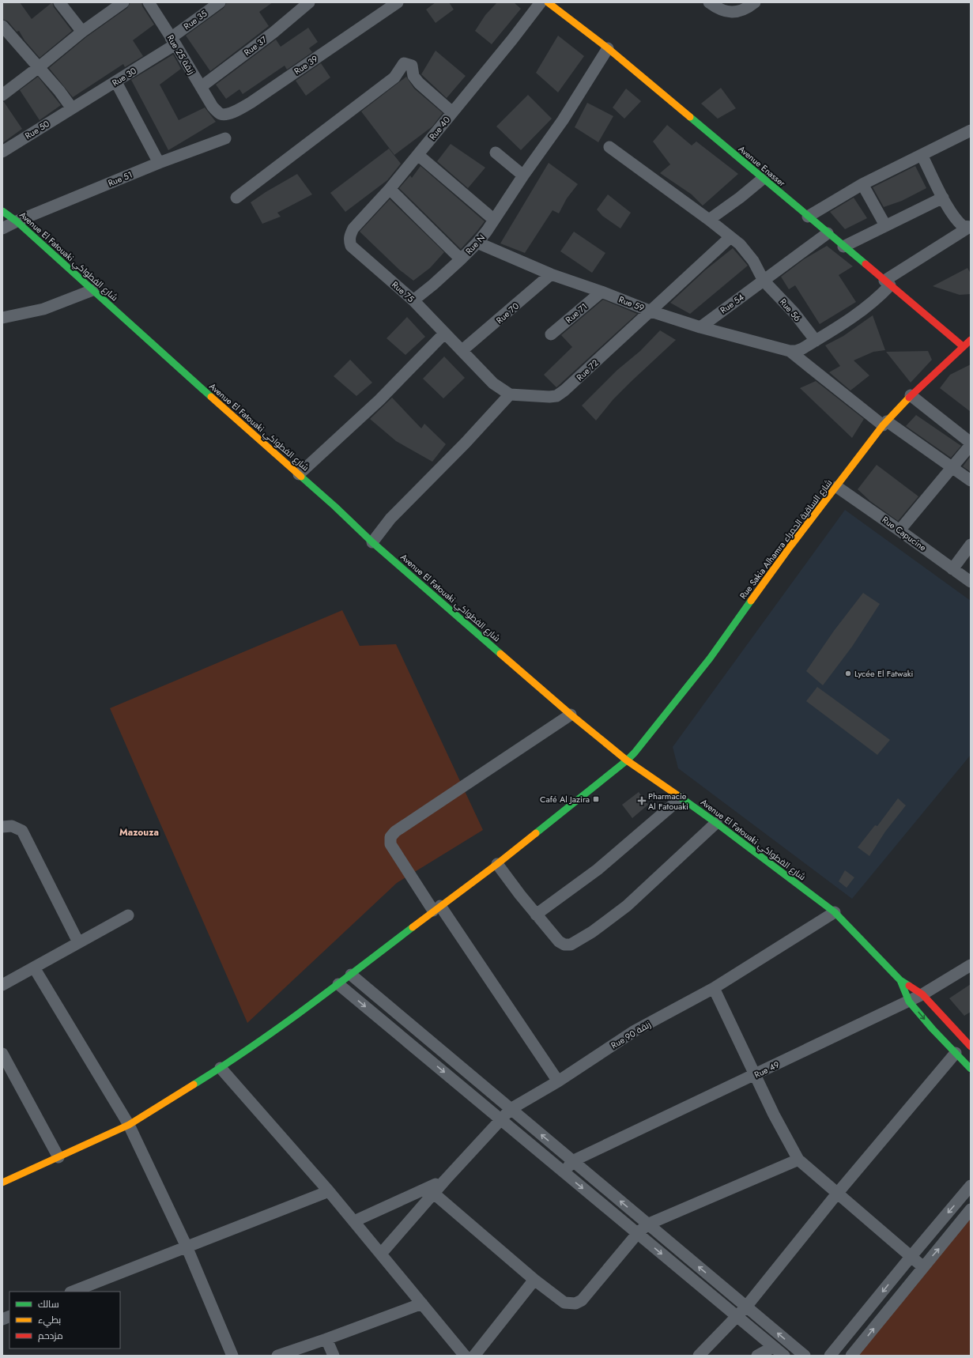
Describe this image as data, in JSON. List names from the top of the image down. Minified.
{"streets":{"street":["Rue 35","Rue 37","Rue 25 زنقة","Rue 39","Rue 30","Rue 40","Rue 50","Avenue Enasser","Rue 51","Rue N","Avenue El Fatouaki شارع الفطواكي","Rue 75","Rue 59","Rue 54","Rue 56","Rue 70","Rue 71","Rue 72","Rue Capucine","Rue Sakia Alhamra شارع الساقية الحمراء","Rue 90 زنقة","Rue 49"]},"crossings":[["Rue 35","Rue 25 زنقة"],["Rue 35","Rue 30"],["Rue 37","Rue 25 زنقة"],["Rue 25 زنقة","Rue 39"],["Rue 25 زنقة","Rue 30"],["Rue 30","Rue 50"],["Rue 40","Rue 75"],["Avenue Enasser","Rue N"],["Avenue Enasser","Rue 54"],["Avenue Enasser","Rue Sakia Alhamra شارع الساقية الحمراء"],["Rue 51","Avenue El Fatouaki شارع الفطواكي"],["Rue N","Rue 75"],["Rue N","Rue 59"],["Avenue El Fatouaki شارع الفطواكي","Rue Sakia Alhamra شارع الساقية الحمراء"],["Avenue El Fatouaki شارع الفطواكي","Rue 90 زنقة"],["Avenue El Fatouaki شارع الفطواكي","Rue 49"],["Rue 75","Rue 70"],["Rue 75","Rue 72"],["Rue 59","Rue 54"],["Rue 59","Rue 70"],["Rue 59","Rue 71"],["Rue 59","Rue 72"],["Rue 54","Rue 56"],["Rue 56","Rue 72"],["Rue Capucine","Rue Sakia Alhamra شارع الساقية الحمراء"]],"districts":["Mazouza"],"places":{"other":["Lycée El Fatwaki"],"transit":["Café Al Jazira"],"health":["Pharmacie Al Fatouaki"]},"legend":["سالك","بطيء","مزدحم"]}
